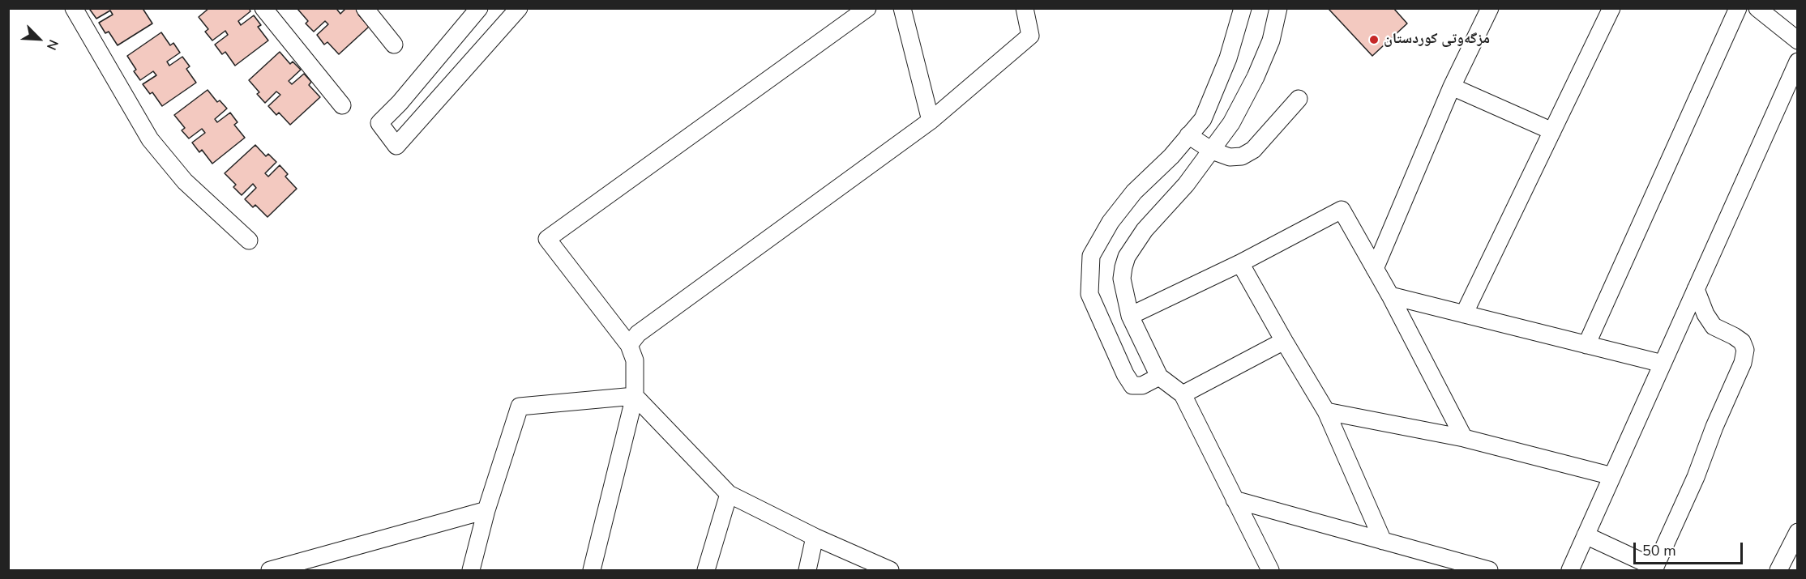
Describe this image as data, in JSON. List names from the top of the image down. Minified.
{"places":["مزگەوتی کوردستان"],"scale_bar":"50 m","north":"bottom right"}
